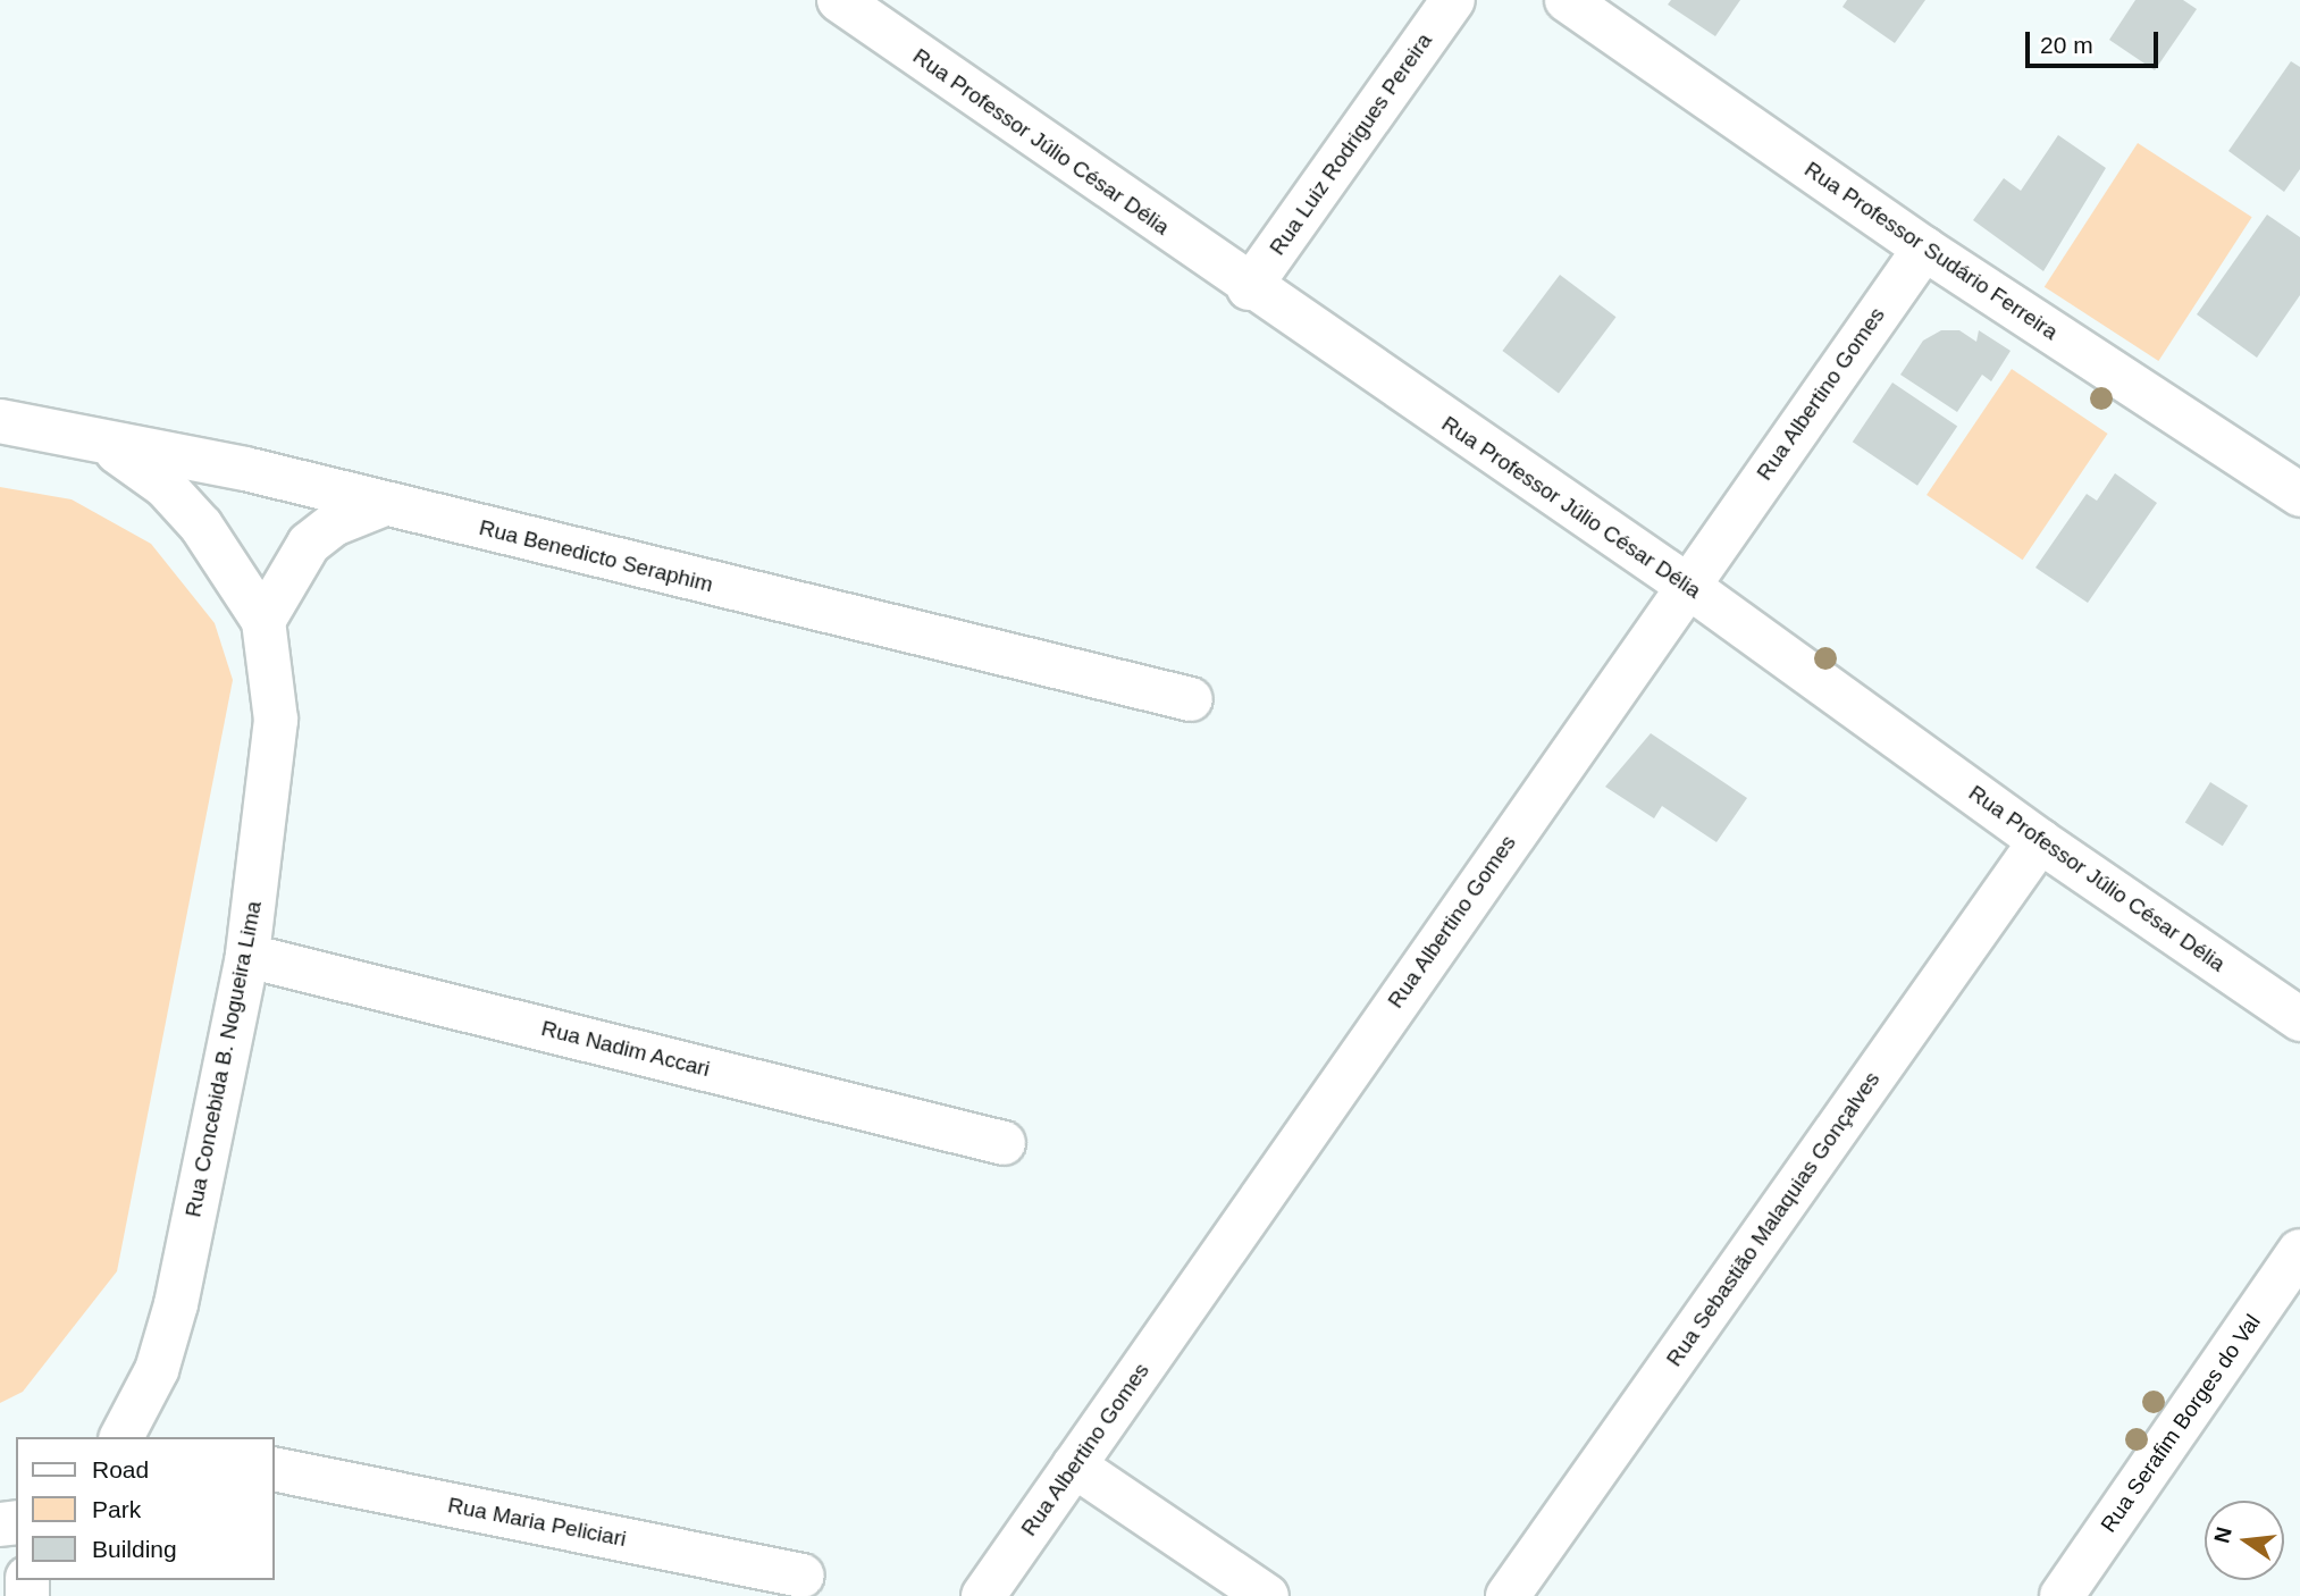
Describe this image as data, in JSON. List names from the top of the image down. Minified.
{"streets":{"street":["Rua Professor Júlio César Délia","Rua Luiz Rodrigues Pereira","Rua Professor Sudário Ferreira","Rua Albertino Gomes","Rua Benedicto Seraphim","Rua Nadim Accari","Rua Concebida B. Nogueira Lima","Rua Sebastião Malaquias Gonçalves","Rua Serafim Borges do Val","Rua Maria Peliciari"]},"crossings":[["Rua Professor Júlio César Délia","Rua Luiz Rodrigues Pereira"],["Rua Professor Júlio César Délia","Rua Albertino Gomes"],["Rua Professor Júlio César Délia","Rua Sebastião Malaquias Gonçalves"],["Rua Professor Sudário Ferreira","Rua Albertino Gomes"],["Rua Nadim Accari","Rua Concebida B. Nogueira Lima"]],"legend":["Road","Park","Building"],"scale_bar":"20 m","north":"left"}
